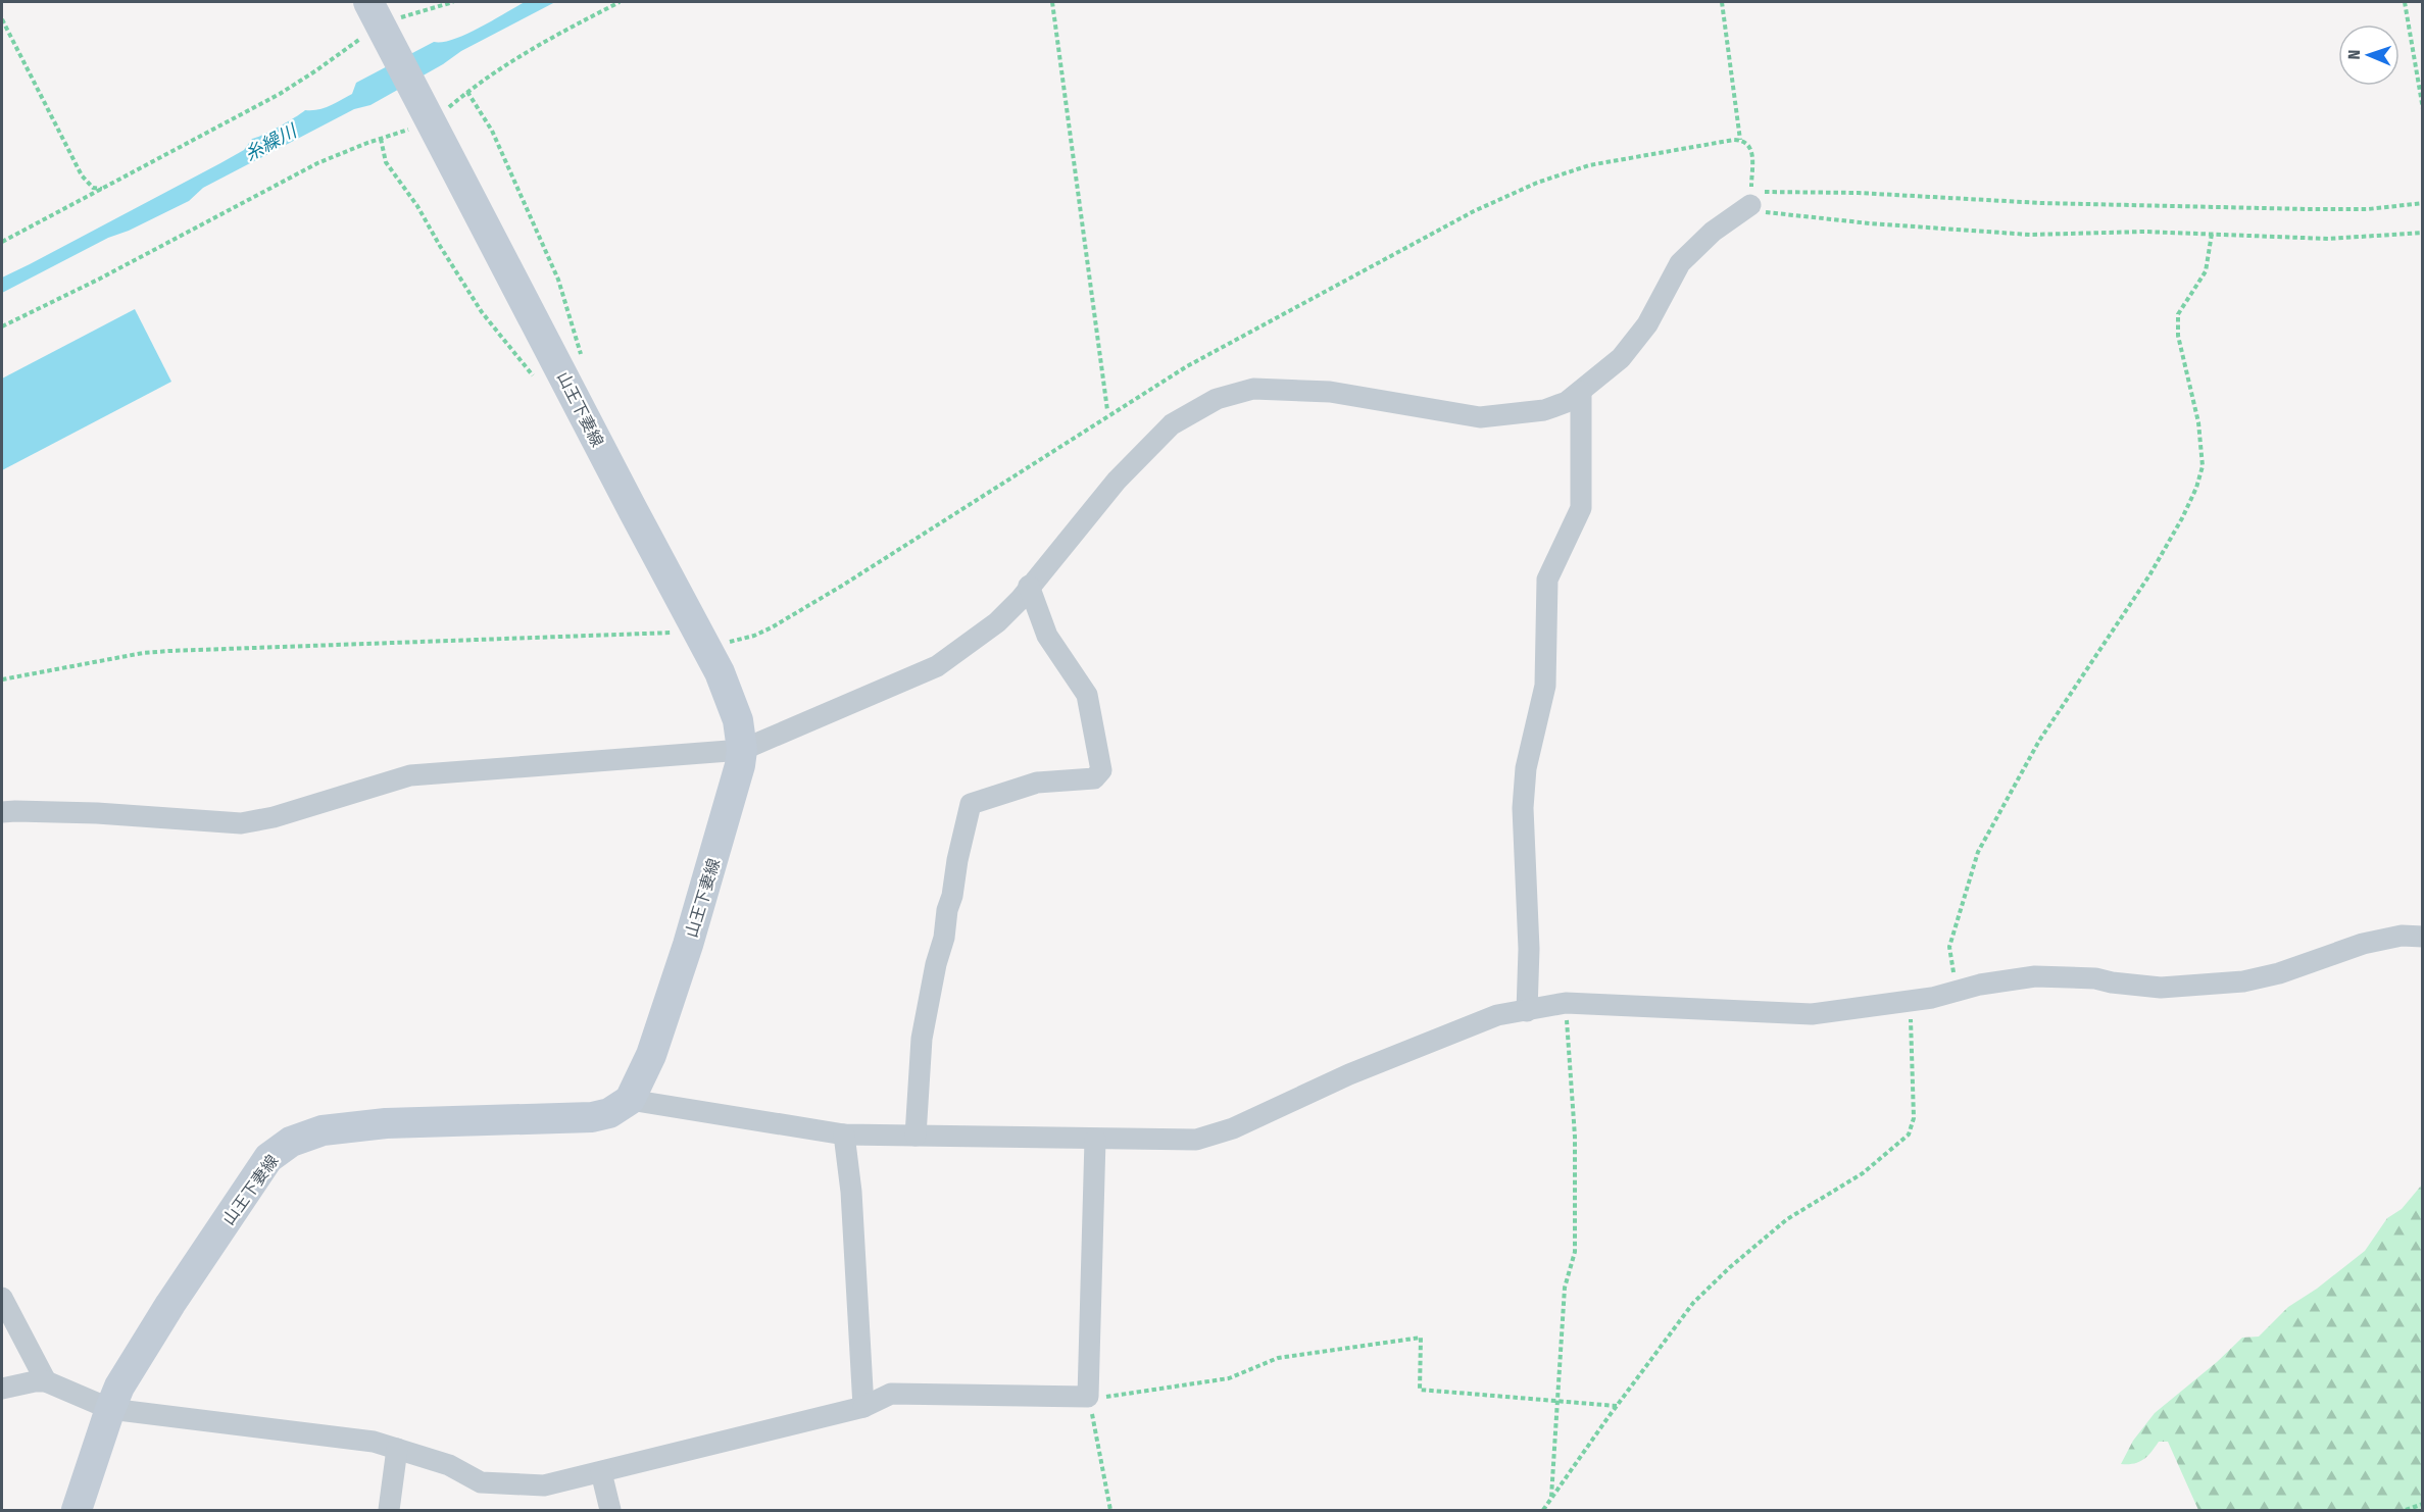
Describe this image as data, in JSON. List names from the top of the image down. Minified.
{"streets":{"main road":["山王下妻線"]},"water":["糸繰川"],"north":"left"}
